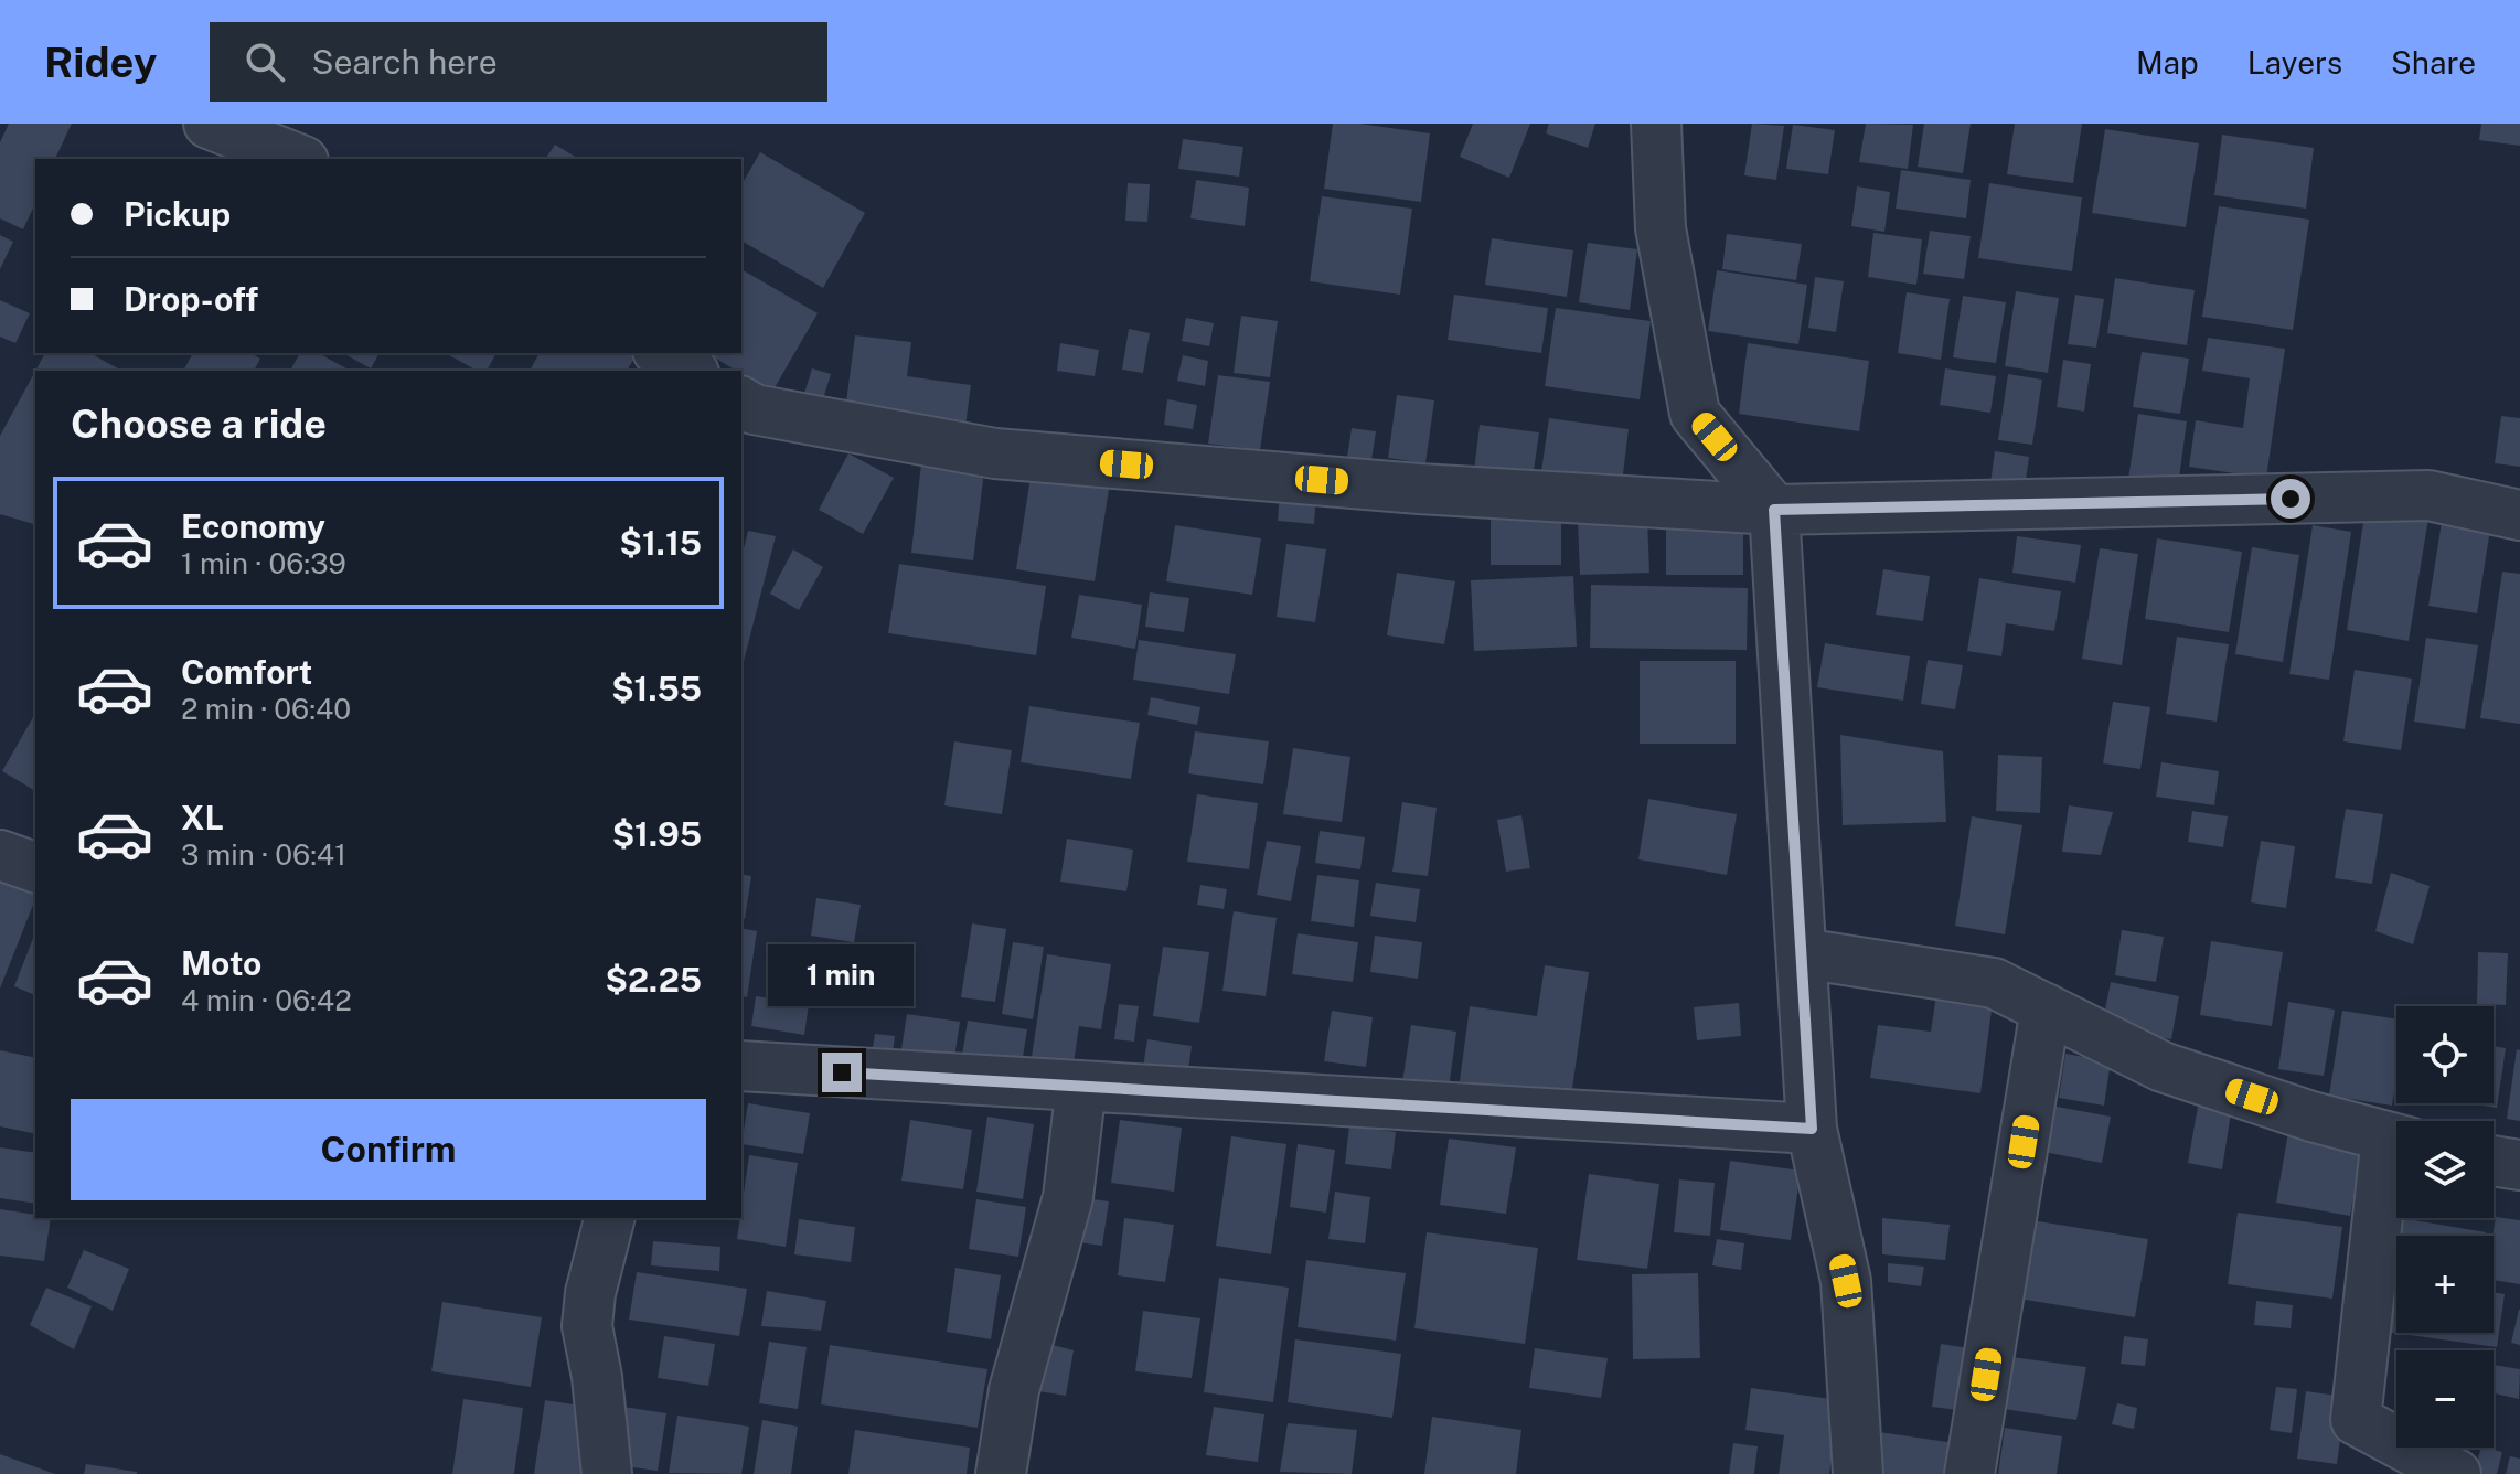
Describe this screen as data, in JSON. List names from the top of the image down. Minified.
{"page":{"header":"Ridey","search":"Search here","nav":["Map","Layers","Share"],"banner":["Pickup","Drop-off"],"heading":"Choose a ride","list":[{"name":"Economy","note":"1 min · 06:39","value":"$1.15"},{"name":"Comfort","note":"2 min · 06:40","value":"$1.55"},{"name":"XL","note":"3 min · 06:41","value":"$1.95"},{"name":"Moto","note":"4 min · 06:42","value":"$2.25"}],"bubble":"1 min","map_buttons":["+","−"],"buttons":"Confirm"}}
